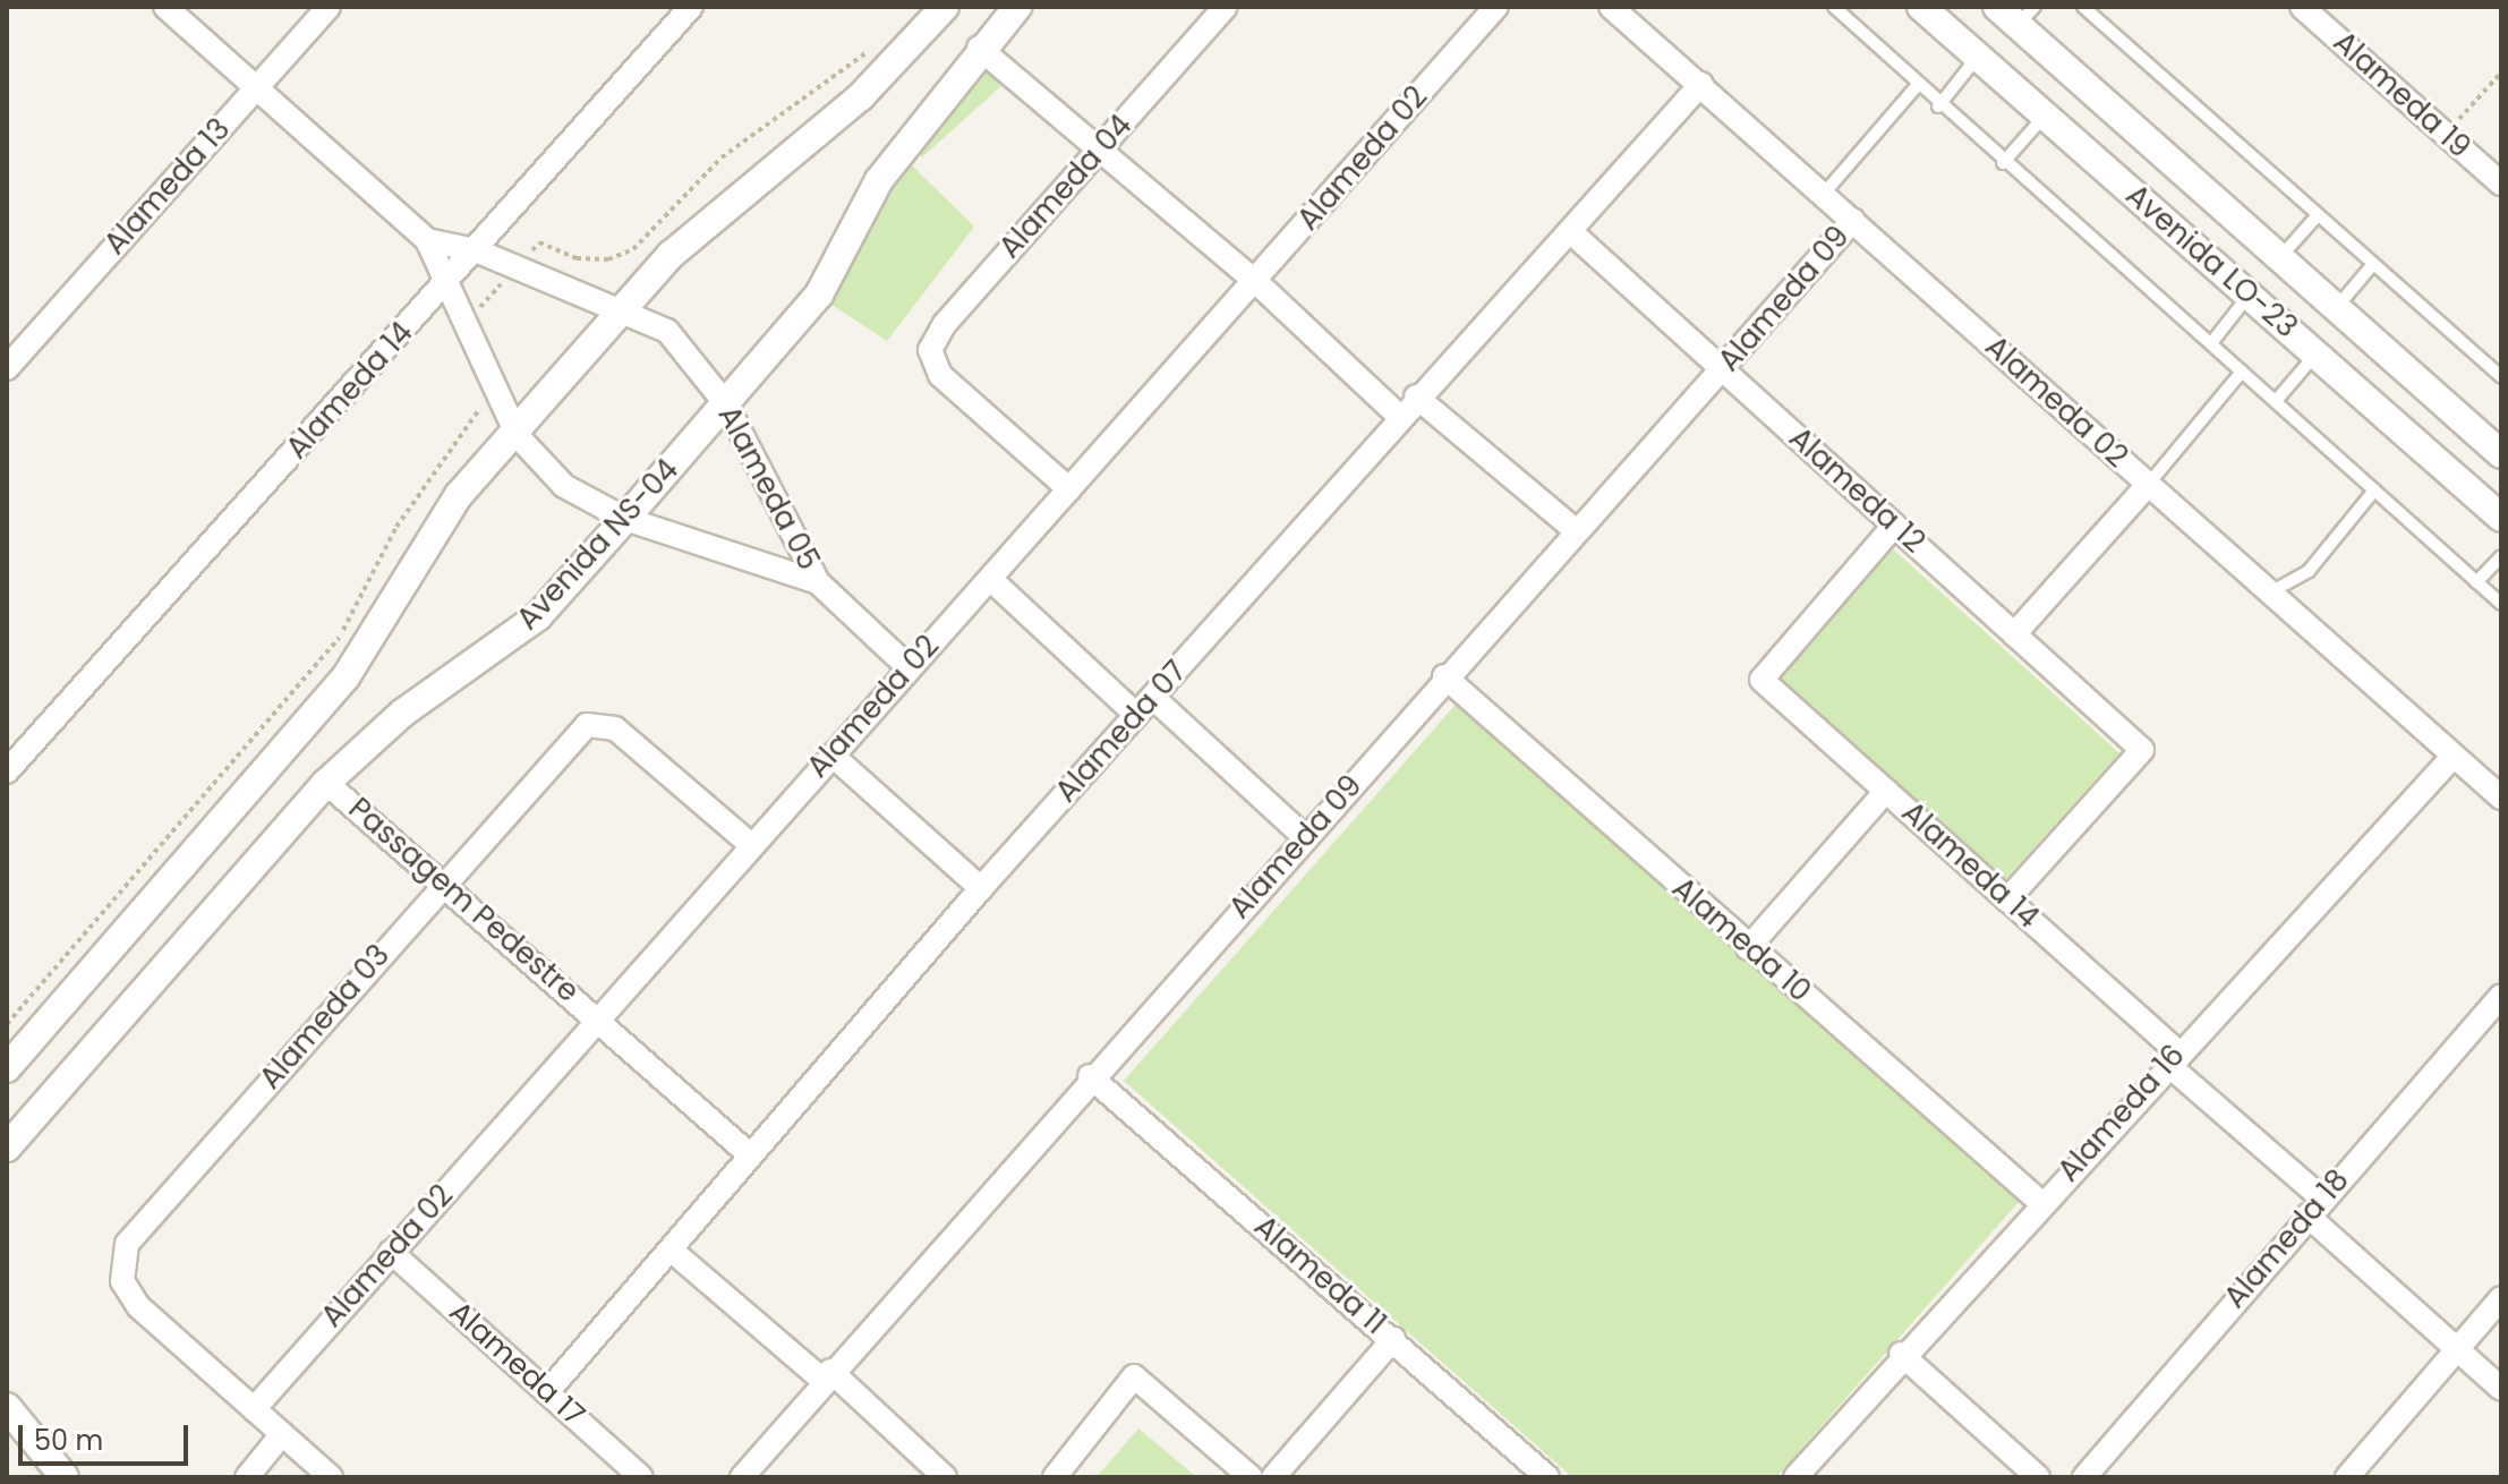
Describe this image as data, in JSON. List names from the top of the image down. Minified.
{"streets":{"street":["Alameda 19","Alameda 02","Alameda 13","Alameda 04","Avenida LO-23","Alameda 09","Alameda 14","Alameda 05","Alameda 12","Avenida NS-04","Alameda 07","Passagem Pedestre","Alameda 10","Alameda 03","Alameda 16","Alameda 18","Alameda 11","Alameda 17"]},"crossings":[["Alameda 02","Alameda 04"],["Alameda 02","Alameda 09"],["Alameda 02","Passagem Pedestre"],["Alameda 02","Alameda 03"],["Alameda 02","Alameda 16"],["Alameda 02","Alameda 17"],["Alameda 13","Alameda 05"],["Alameda 09","Alameda 12"],["Alameda 09","Alameda 10"],["Alameda 09","Alameda 11"],["Alameda 14","Alameda 05"],["Alameda 14","Alameda 12"],["Alameda 14","Alameda 16"],["Alameda 05","Avenida NS-04"],["Alameda 12","Alameda 07"],["Avenida NS-04","Passagem Pedestre"],["Passagem Pedestre","Alameda 03"],["Alameda 10","Alameda 16"]],"scale_bar":"50 m"}
